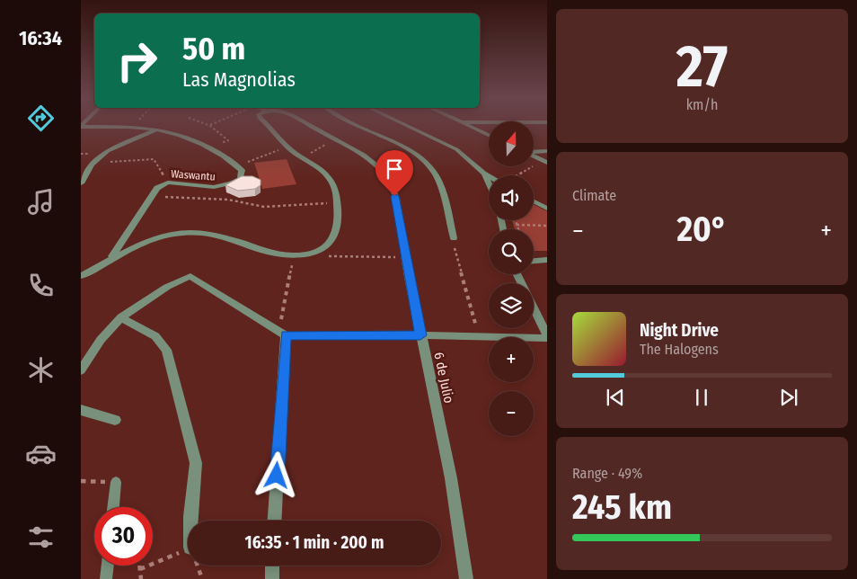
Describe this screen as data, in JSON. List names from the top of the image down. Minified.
{"streets":{"street":["Waswantu","6 de Julio"]},"north":"top","page":{"tabs":"16:34","tile":[["27","km/h"],"Climate",["Range · 49%","245 km"]],"turn":["50 m","Las Magnolias"],"map_buttons":["+","−"],"heat":["−","20°","+"],"song":["Night Drive","The Halogens"],"limit":"30","trip":"16:35 · 1 min · 200 m"}}
